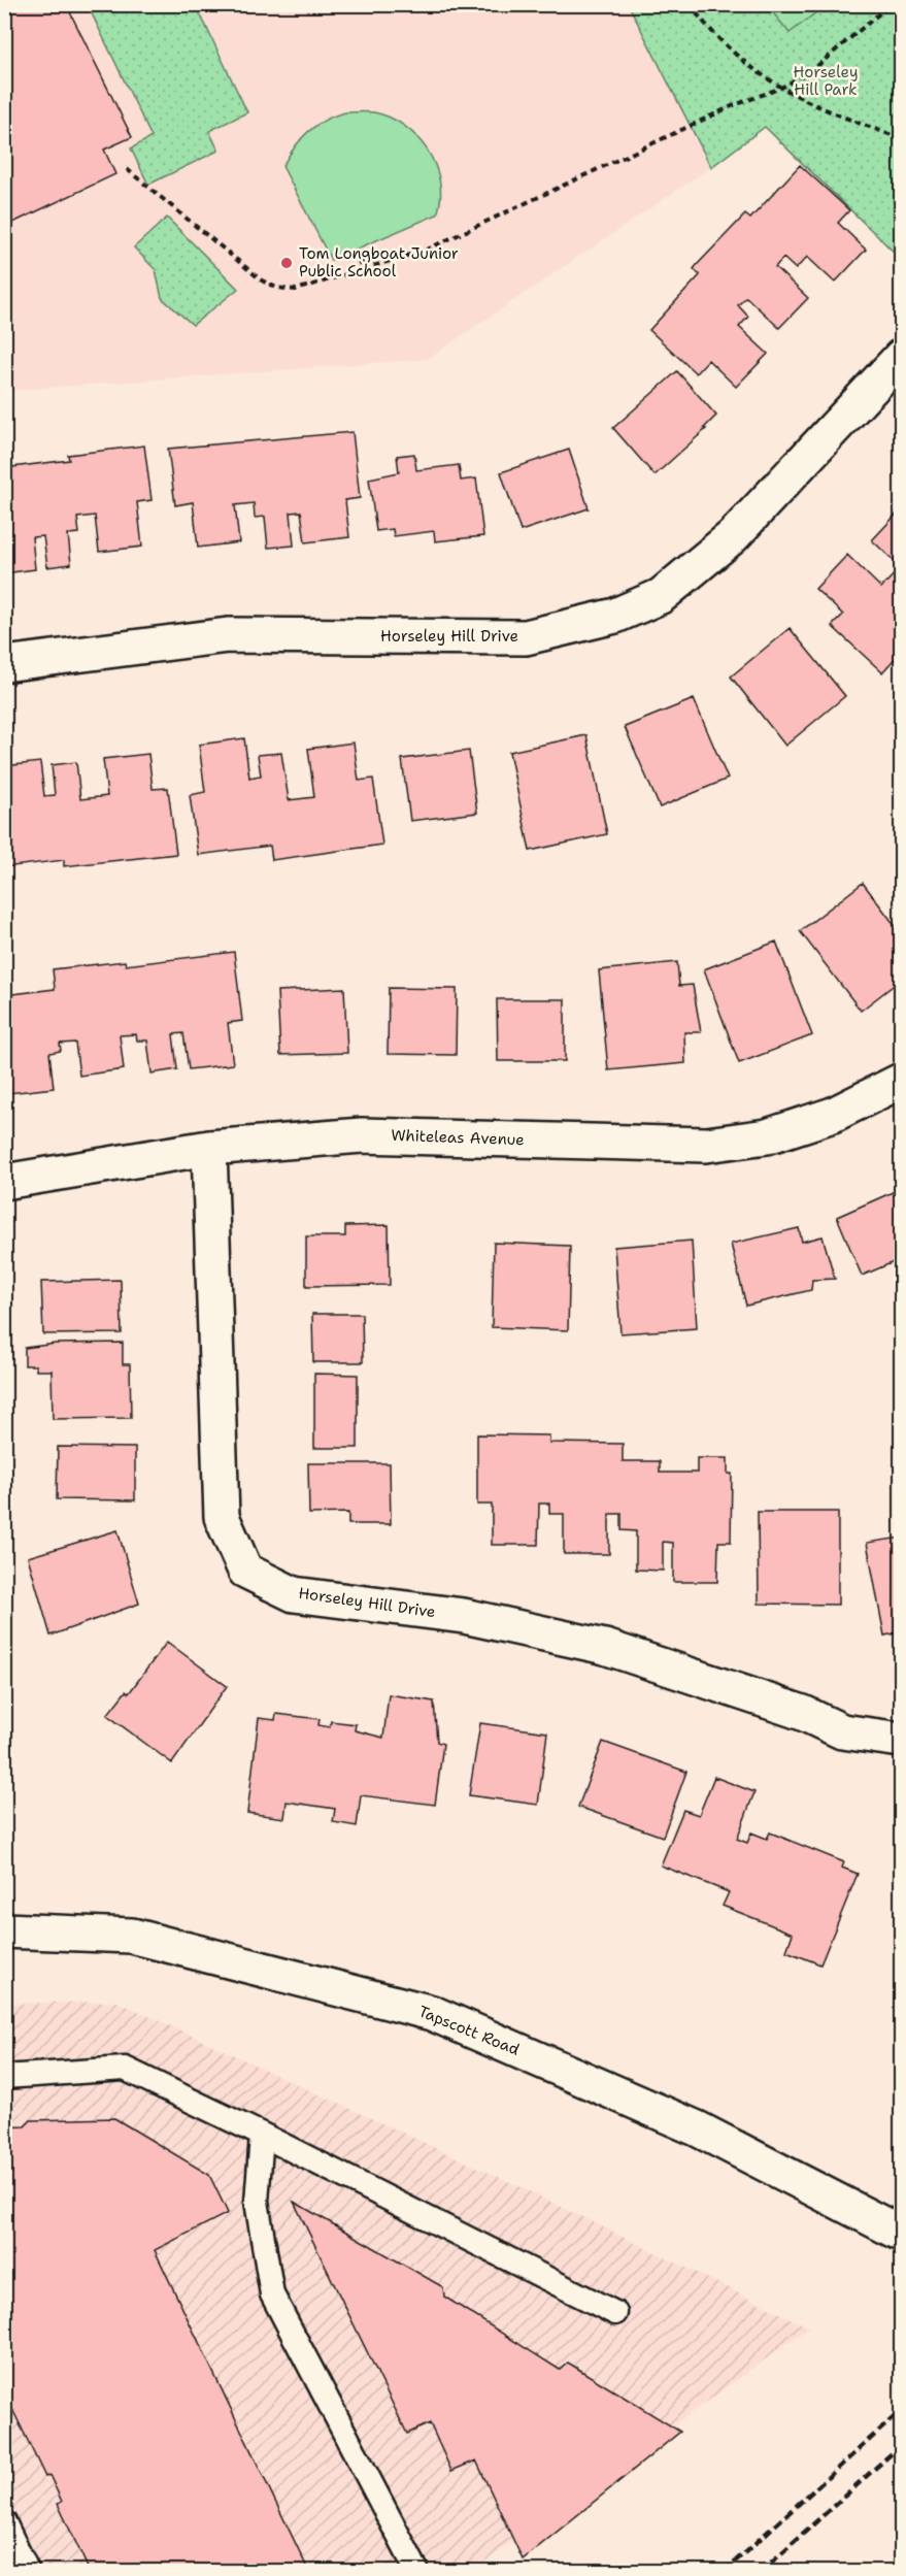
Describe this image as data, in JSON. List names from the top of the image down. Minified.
{"streets":{"street":["Horseley Hill Drive","Whiteleas Avenue","Tapscott Road"]},"crossings":[["Horseley Hill Drive","Whiteleas Avenue"]],"parks":["Horseley Hill Park"],"places":["Tom Longboat Junior Public School"]}
